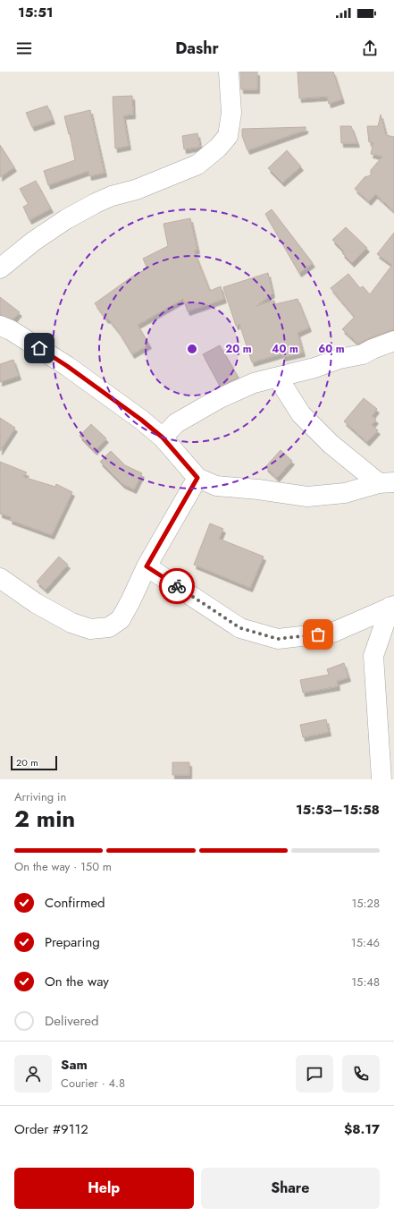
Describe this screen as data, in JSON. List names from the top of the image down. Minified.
{"scale_bar":"20 m","page":{"status":"15:51","header":"Dashr","scale":"20 m","heading":["2 min","Arriving in","15:53–15:58"],"panel":["Sam","Courier · 4.8","Order #9112","$8.17"],"bar":"On the way · 150 m","list":[["Confirmed","15:28"],["Preparing","15:46"],["On the way","15:48"],"Delivered"],"buttons":["Help","Share"]},"rings":["20 m","40 m","60 m"]}
